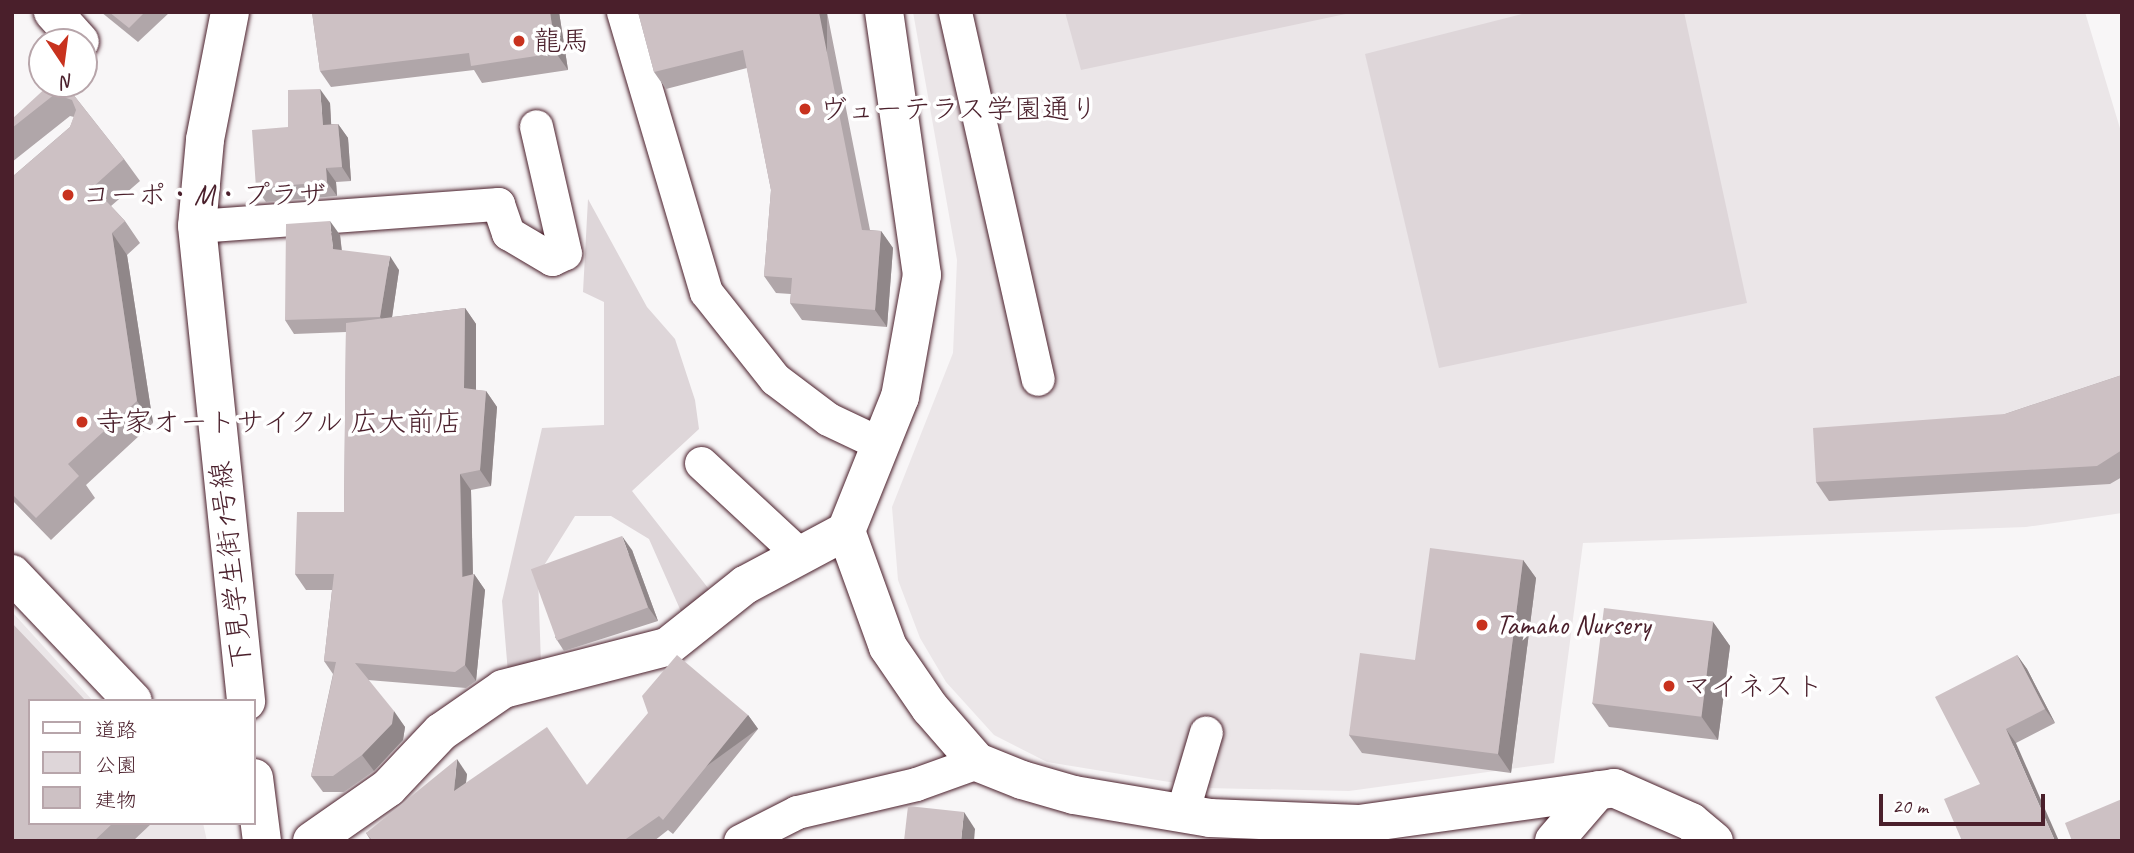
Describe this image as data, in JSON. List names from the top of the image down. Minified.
{"streets":{"street":["下見学生街1号線"]},"places":["龍馬","ヴューテラス学園通り","コーポ・M・プラザ","寺家オートサイクル 広大前店","Tamaho Nursery","マイネスト"],"legend":["道路","公園","建物"],"scale_bar":"20 m","north":"bottom"}
